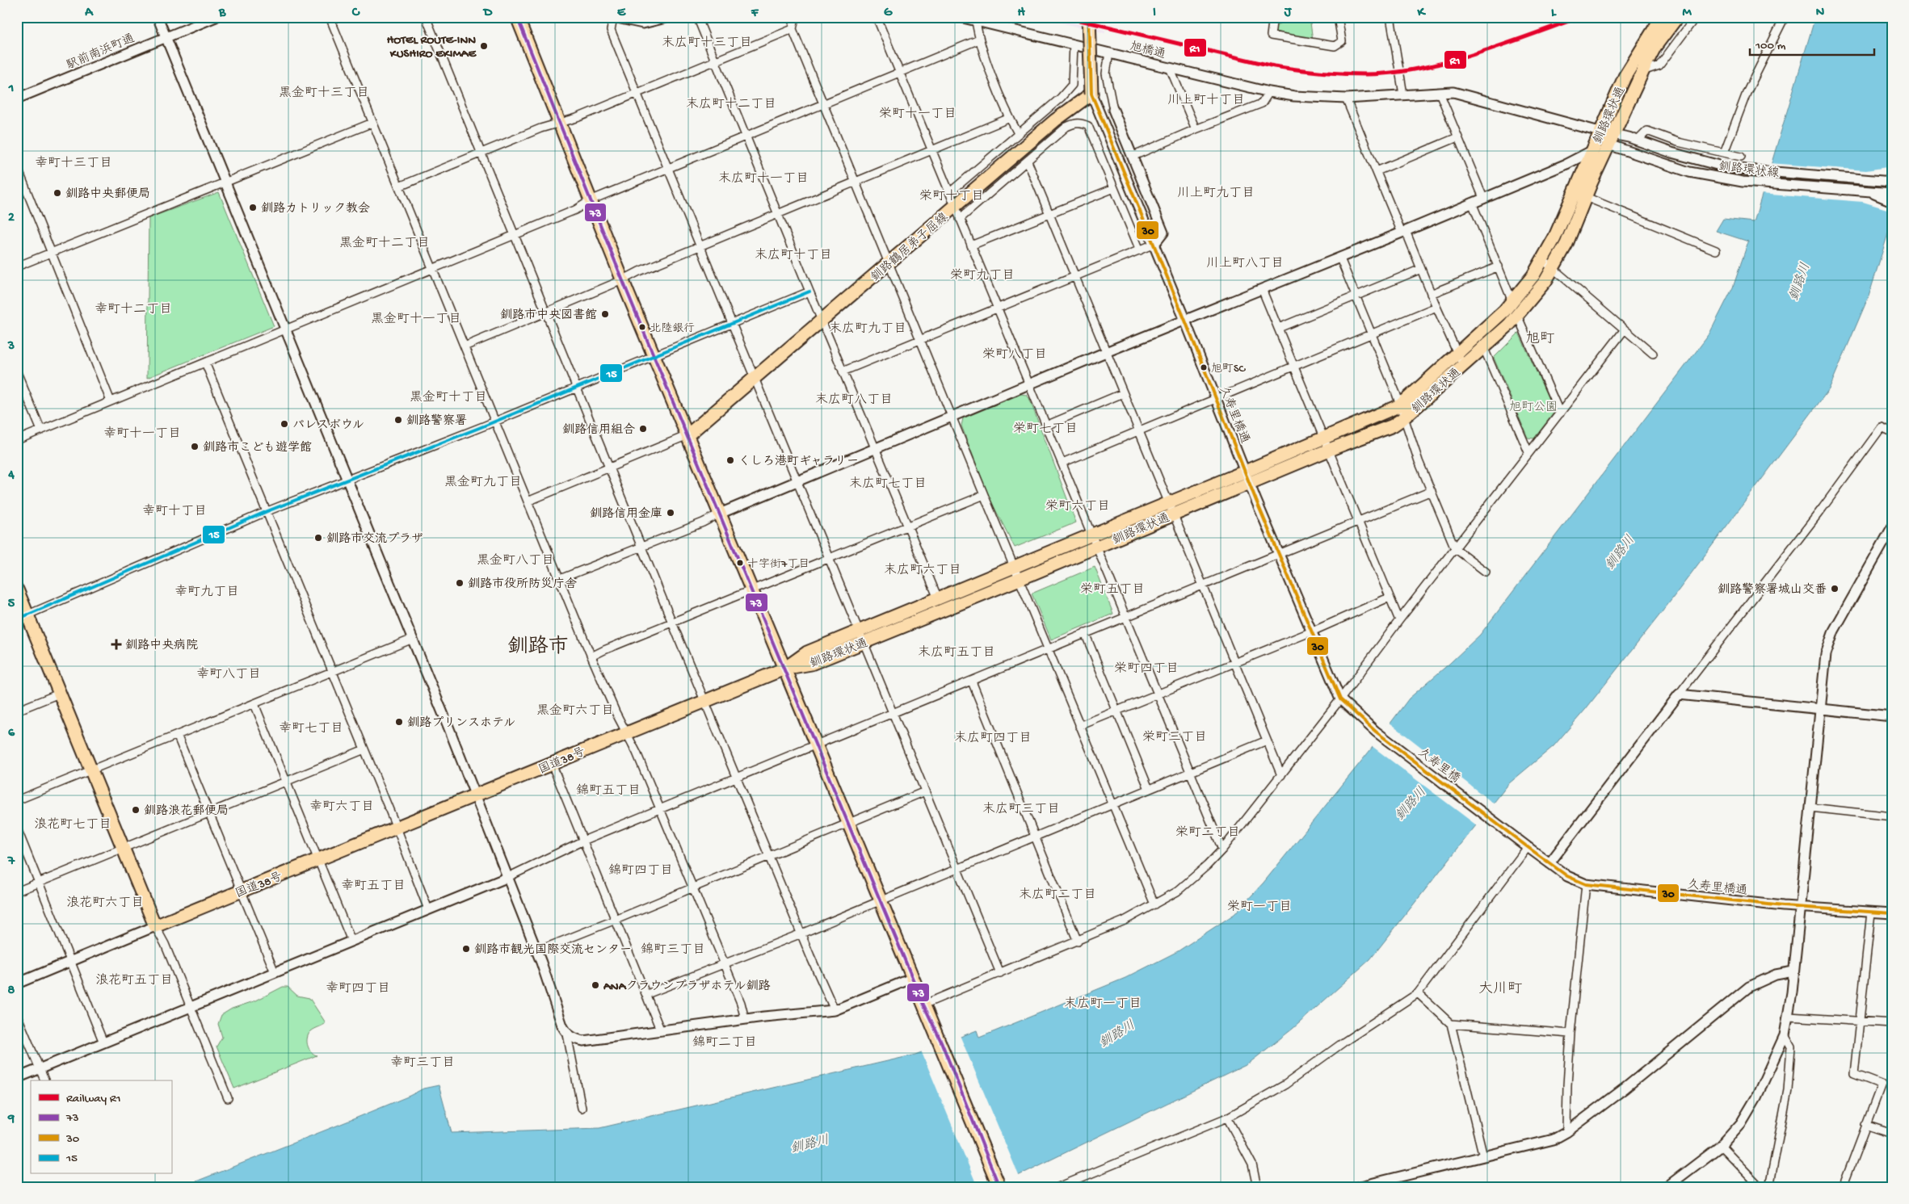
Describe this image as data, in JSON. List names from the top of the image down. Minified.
{"streets":{"main road":["釧路環状通","釧路鶴居弟子屈線","国道38号"],"street":["旭橋通","駅前南浜町通","釧路環状線","久寿里橋通","久寿里橋"]},"crossings":[["旭橋通","釧路環状通"],["旭橋通","釧路環状線"],["釧路環状通","釧路環状線"],["釧路環状通","久寿里橋通"],["釧路環状通","国道38号"],["釧路鶴居弟子屈線","久寿里橋通"],["久寿里橋通","久寿里橋"]],"districts":["末広町十三丁目","黒金町十三丁目","川上町十丁目","末広町十二丁目","栄町十一丁目","幸町十三丁目","末広町十一丁目","川上町九丁目","栄町十丁目","黒金町十二丁目","末広町十丁目","川上町八丁目","栄町九丁目","幸町十二丁目","黒金町十一丁目","末広町九丁目","旭町","栄町八丁目","黒金町十丁目","末広町八丁目","栄町七丁目","幸町十一丁目","黒金町九丁目","末広町七丁目","栄町六丁目","幸町十丁目","黒金町八丁目","末広町六丁目","栄町五丁目","幸町九丁目","釧路市","末広町五丁目","栄町四丁目","幸町八丁目","黒金町六丁目","幸町七丁目","栄町三丁目","末広町四丁目","錦町五丁目","幸町六丁目","末広町三丁目","浪花町七丁目","栄町二丁目","錦町四丁目","幸町五丁目","末広町二丁目","浪花町六丁目","栄町一丁目","錦町三丁目","浪花町五丁目","幸町四丁目","大川町","末広町一丁目","錦町二丁目","幸町三丁目"],"water":["釧路川"],"parks":["旭町公園"],"places":{"other":["HOTEL ROUTE-INN KUSHIRO EKIMAE","釧路中央郵便局","釧路カトリック教会","釧路市中央図書館","北陸銀行","旭町SC","釧路警察署","パレスボウル","釧路信用組合","釧路市こども遊学館","くしろ港町ギャラリー","釧路信用金庫","釧路市交流プラザ","十字街7丁目","釧路市役所防災庁舎","釧路警察署城山交番","釧路プリンスホテル","釧路浪花郵便局","釧路市観光国際交流センター","ANAクラウンプラザホテル釧路"],"health":["釧路中央病院"]},"lines":["rail line R1","transit line 73","transit line 30","transit line 15"],"legend":["Railway R1","73","30","15"],"scale_bar":"100 m","grid":{"columns":["A","B","C","D","E","F","G","H","I","J","K","L","M","N"],"rows":["1","2","3","4","5","6","7","8","9"]}}
